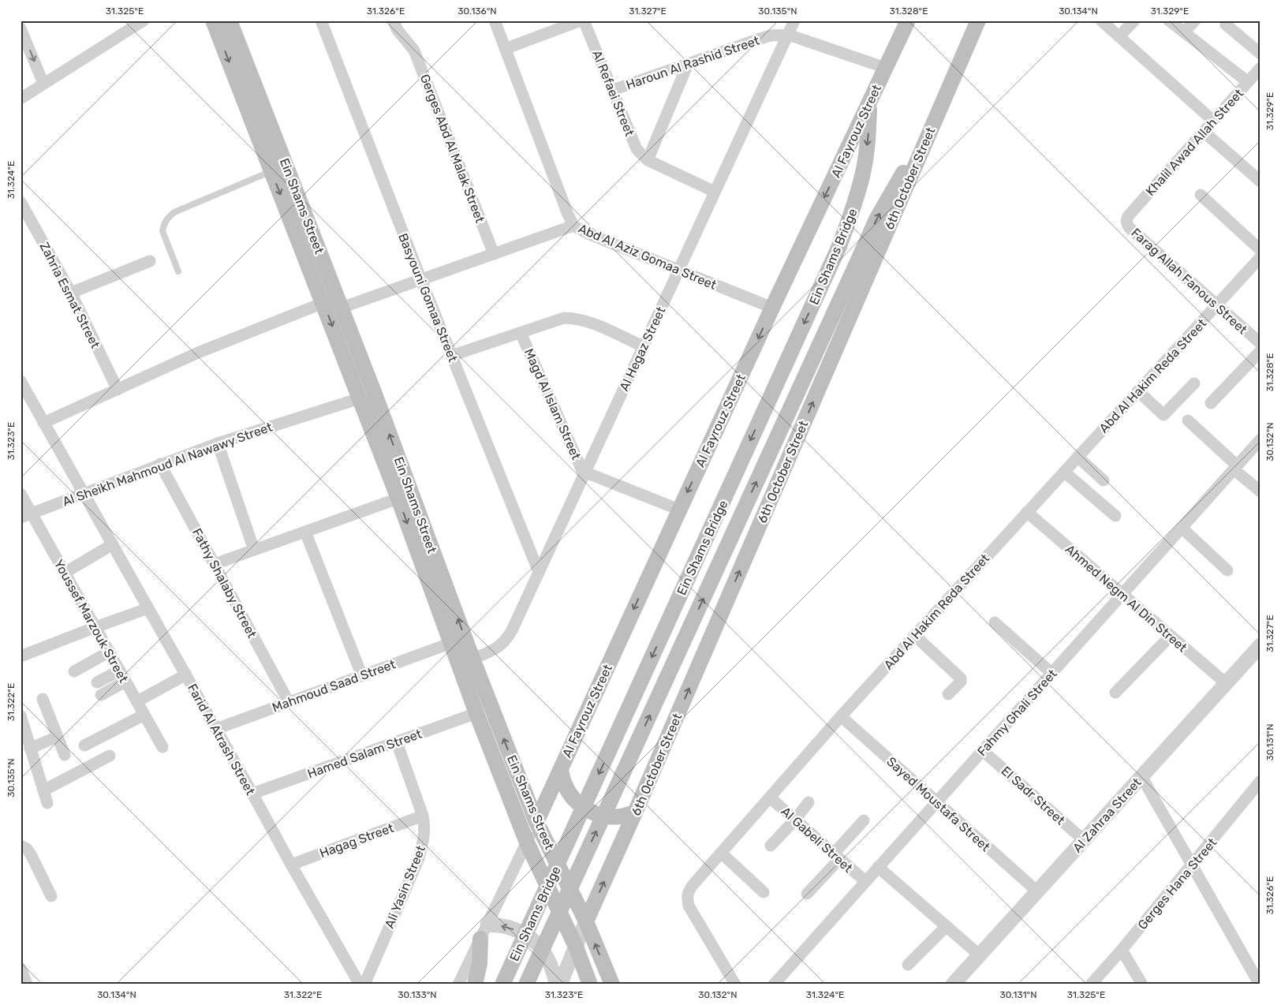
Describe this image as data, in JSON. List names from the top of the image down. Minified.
{"streets":{"main road":["Al Fayrouz Street","6th October Street","Ein Shams Street","Ein Shams Bridge"],"street":["Haroun Al Rashid Street","Al Refaei Street","Khalil Awad Allah Street","Gerges Abd Al Malak Street","Abd Al Aziz Gomaa Street","Farag Allah Fanous Street","Zahria Esmat Street","Basyouni Gomaa Street","Al Hegaz Street","Abd Al Hakim Reda Street","Magd Al Islam Street","Al Sheikh Mahmoud Al Nawawy Street","Fathy Shalaby Street","Ahmed Negm Al Din Street","Youssef Marzouk Street","Mahmoud Saad Street","Fahmy Ghali Street","Farid Al Atrash Street","Hamed Salam Street","El Sadr Street","Sayed Moustafa Street","Al Zahraa Street","Al Gabeli Street","Hagag Street","Gerges Hana Street","Ali Yasin Street"]},"crossings":[["Haroun Al Rashid Street","Al Refaei Street"],["Haroun Al Rashid Street","Al Fayrouz Street"],["Haroun Al Rashid Street","Al Hegaz Street"],["Al Refaei Street","Al Hegaz Street"],["Al Fayrouz Street","Ein Shams Street"],["Al Fayrouz Street","Abd Al Aziz Gomaa Street"],["Al Fayrouz Street","Ein Shams Bridge"],["Khalil Awad Allah Street","Farag Allah Fanous Street"],["6th October Street","Ein Shams Street"],["6th October Street","Ein Shams Bridge"],["Ein Shams Street","Al Hegaz Street"],["Ein Shams Street","Al Sheikh Mahmoud Al Nawawy Street"],["Ein Shams Street","Mahmoud Saad Street"],["Ein Shams Street","Hamed Salam Street"],["Abd Al Aziz Gomaa Street","Al Hegaz Street"],["Farag Allah Fanous Street","Abd Al Hakim Reda Street"],["Basyouni Gomaa Street","Al Hegaz Street"],["Al Hegaz Street","Magd Al Islam Street"],["Abd Al Hakim Reda Street","Ahmed Negm Al Din Street"],["Abd Al Hakim Reda Street","Sayed Moustafa Street"],["Abd Al Hakim Reda Street","Al Gabeli Street"],["Al Sheikh Mahmoud Al Nawawy Street","Fathy Shalaby Street"],["Al Sheikh Mahmoud Al Nawawy Street","Youssef Marzouk Street"],["Al Sheikh Mahmoud Al Nawawy Street","Farid Al Atrash Street"],["Fathy Shalaby Street","Mahmoud Saad Street"],["Ahmed Negm Al Din Street","Fahmy Ghali Street"],["Ahmed Negm Al Din Street","Al Zahraa Street"],["Mahmoud Saad Street","Farid Al Atrash Street"],["Fahmy Ghali Street","El Sadr Street"],["Fahmy Ghali Street","Sayed Moustafa Street"],["Fahmy Ghali Street","Al Gabeli Street"],["Farid Al Atrash Street","Hamed Salam Street"],["Farid Al Atrash Street","Hagag Street"],["Hamed Salam Street","Ali Yasin Street"],["El Sadr Street","Al Zahraa Street"],["Sayed Moustafa Street","Al Zahraa Street"],["Hagag Street","Ali Yasin Street"]],"one_way":["Al Fayrouz Street","6th October Street"],"coordinates":["31.325°E","31.326°E","30.136°N","31.327°E","30.135°N","31.328°E","30.134°N","31.329°E","31.324°E","31.323°E","30.132°N","31.322°E","30.131°N","30.133°N"]}
